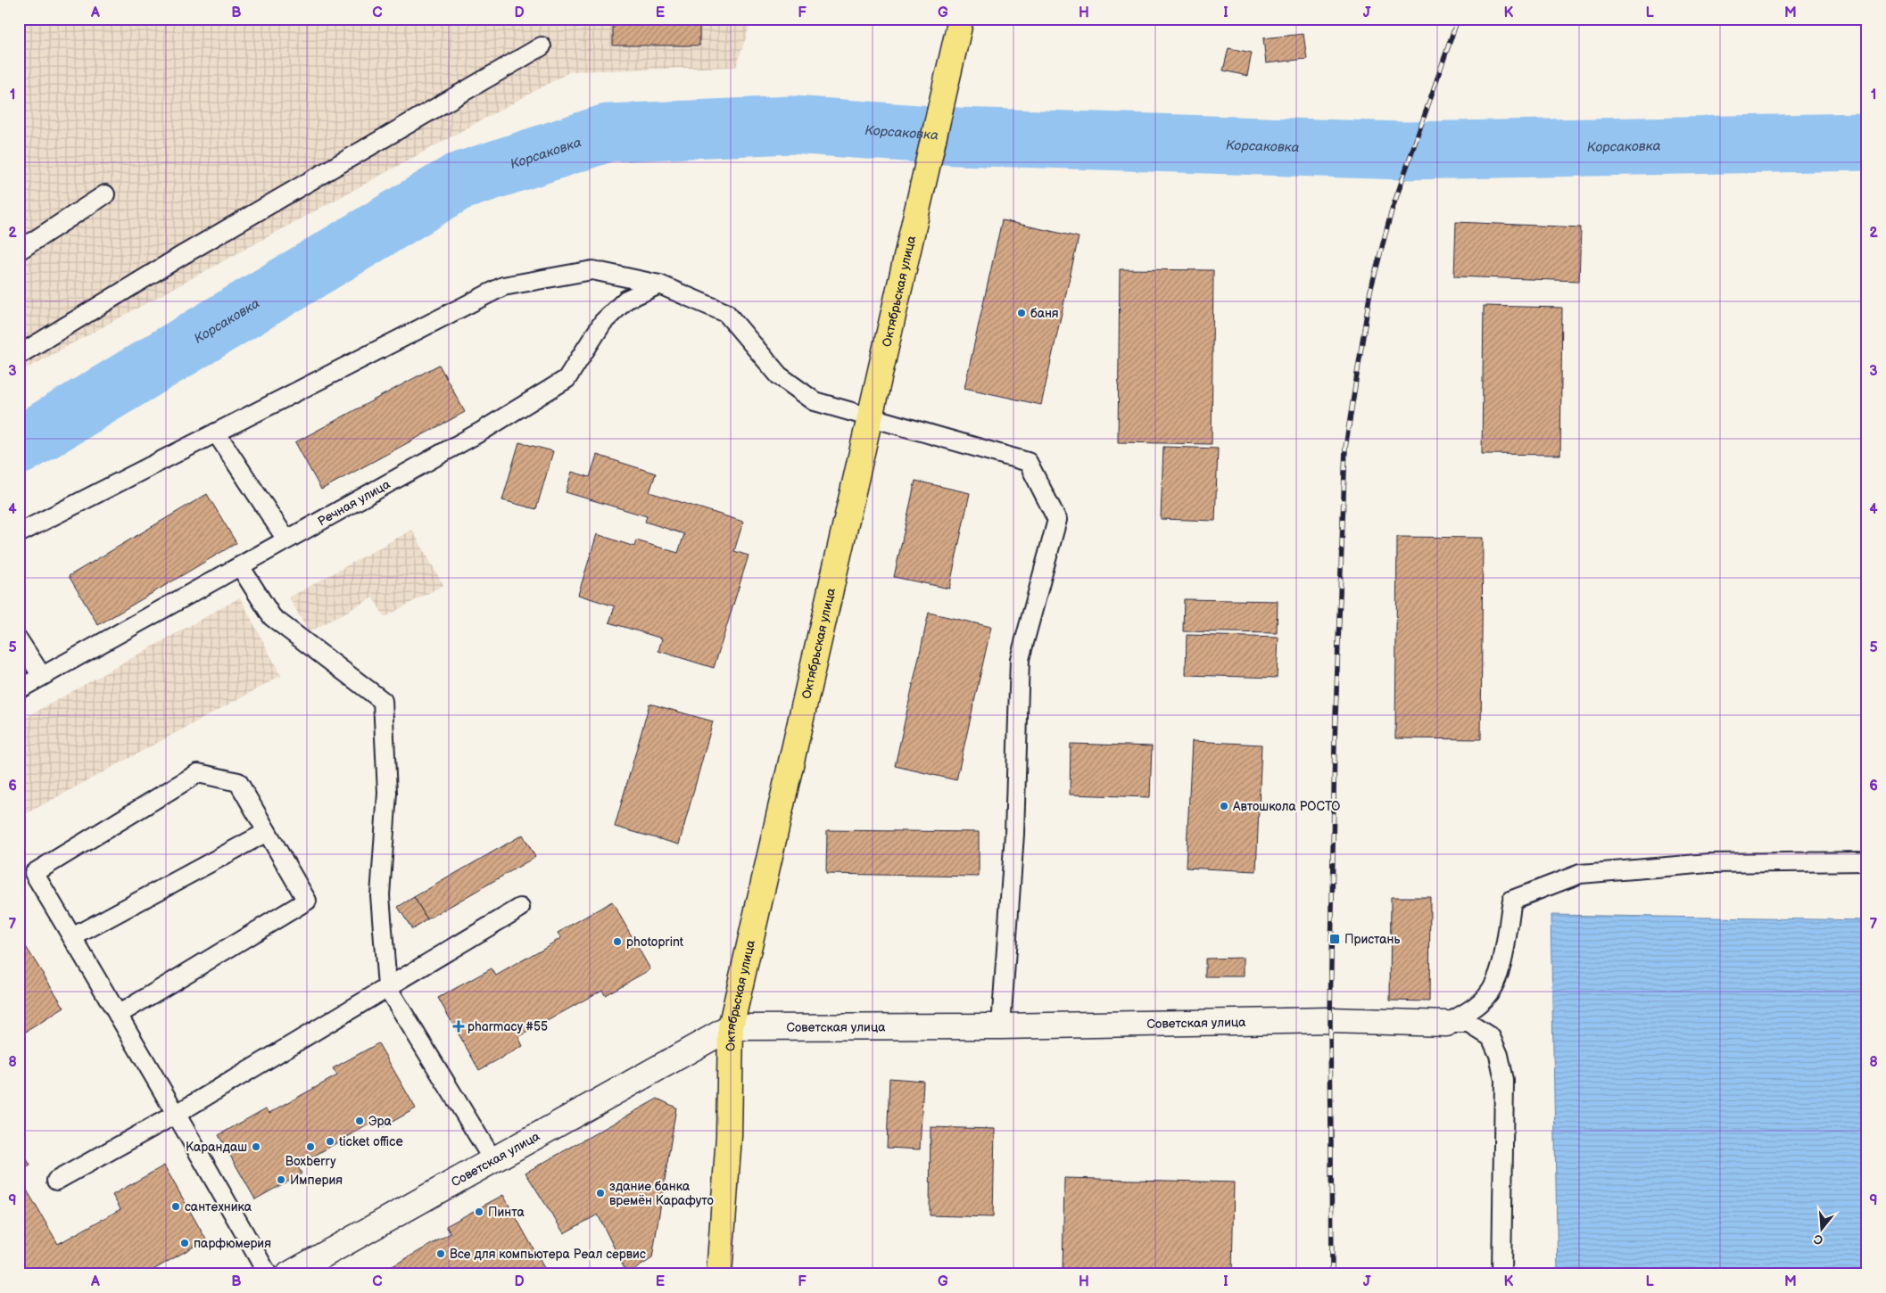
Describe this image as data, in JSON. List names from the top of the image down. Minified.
{"streets":{"main road":["Октябрьская улица"],"street":["Советская улица"],"lane":["Речная улица"]},"crossings":[["Октябрьская улица","Советская улица"]],"water":["Корсаковка"],"places":{"other":["баня","Автошкола РОСТО","photoprint","Эра","ticket office","Карандаш","Boxberry","Империя","здание банка времён Карафуто","сантехника","Пинта","парфюмерия","Все для компьютера Реал сервис"],"transit":["Пристань"],"health":["pharmacy #55"]},"north":"bottom","grid":{"columns":["A","B","C","D","E","F","G","H","I","J","K","L","M"],"rows":["1","2","3","4","5","6","7","8","9"]}}
